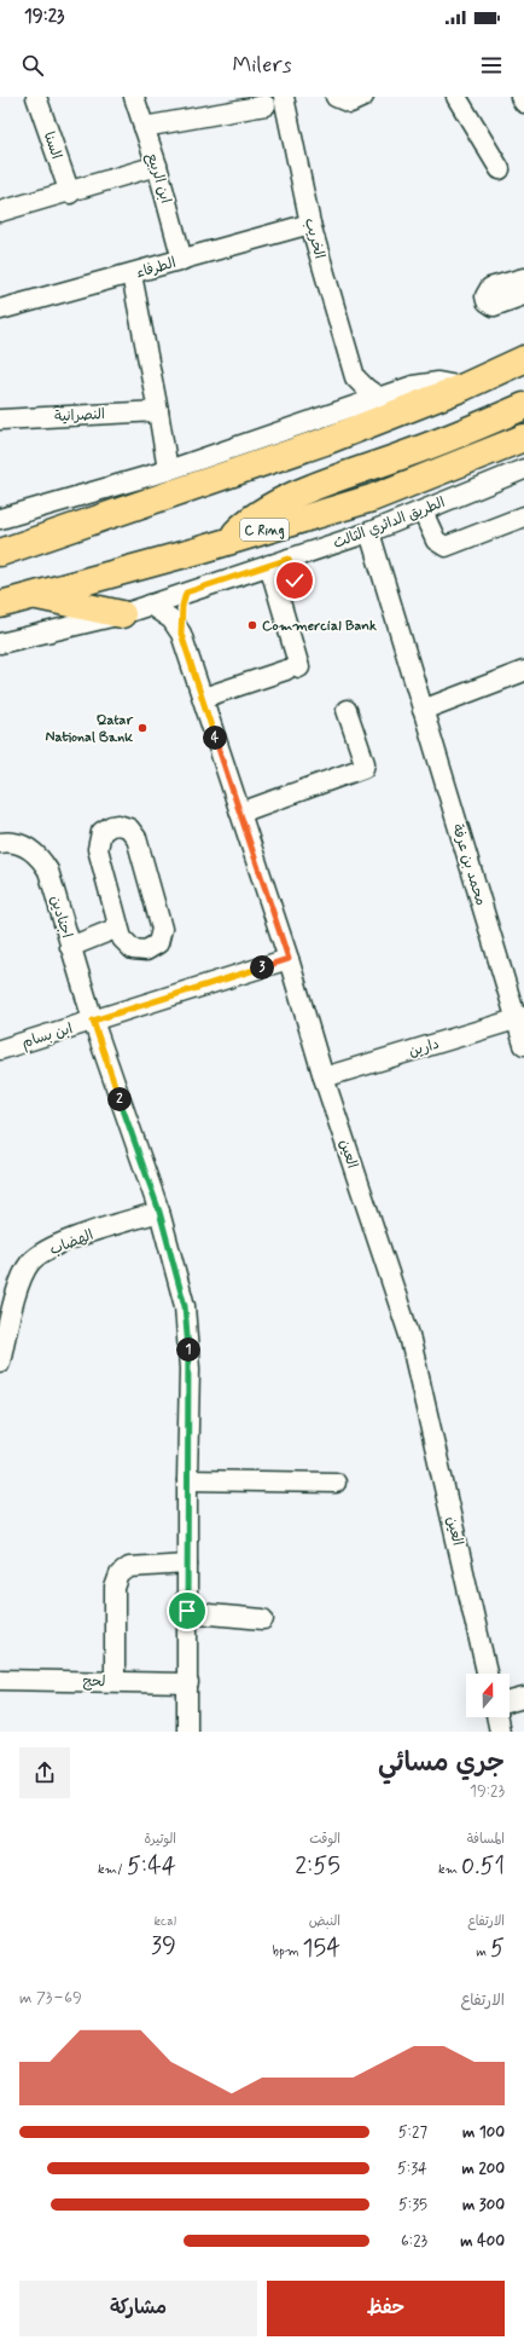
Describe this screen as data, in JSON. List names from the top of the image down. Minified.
{"streets":{"highway":["الطريق الدائري الثالث","C Ring"],"street":["السنا","ابن الربيع","الخريب","الطرفاء","النصرانية","محمد بن عرفة","اجنادين","ابن بسام","دارين","العين","الهضاب","لحج"]},"crossings":[["ابن الربيع","الطرفاء"],["الخريب","الطرفاء"],["الطريق الدائري الثالث","محمد بن عرفة"],["الطريق الدائري الثالث","العين"],["محمد بن عرفة","دارين"],["اجنادين","ابن بسام"],["اجنادين","الهضاب"],["اجنادين","لحج"],["ابن بسام","العين"],["دارين","العين"]],"places":["Commercial Bank","Qatar National Bank"],"north":"top","page":{"status":"19:23","header":"Milers","pins":["4","3","2","1"],"heading":["جري مسائي","19:23"],"stats":[["المسافة","0.51 km"],["الوقت","2:55"],["الوتيرة","5:44 /km"],["الارتفاع","5 m"],["النبض","154 bpm"],["kcal","39"]],"chart":["الارتفاع","69–73 m"],"list":[{"name":"100 m","note":"5:27"},{"name":"200 m","note":"5:34"},{"name":"300 m","note":"5:35"},{"name":"400 m","note":"6:23"}],"buttons":["حفظ","مشاركة"]}}
